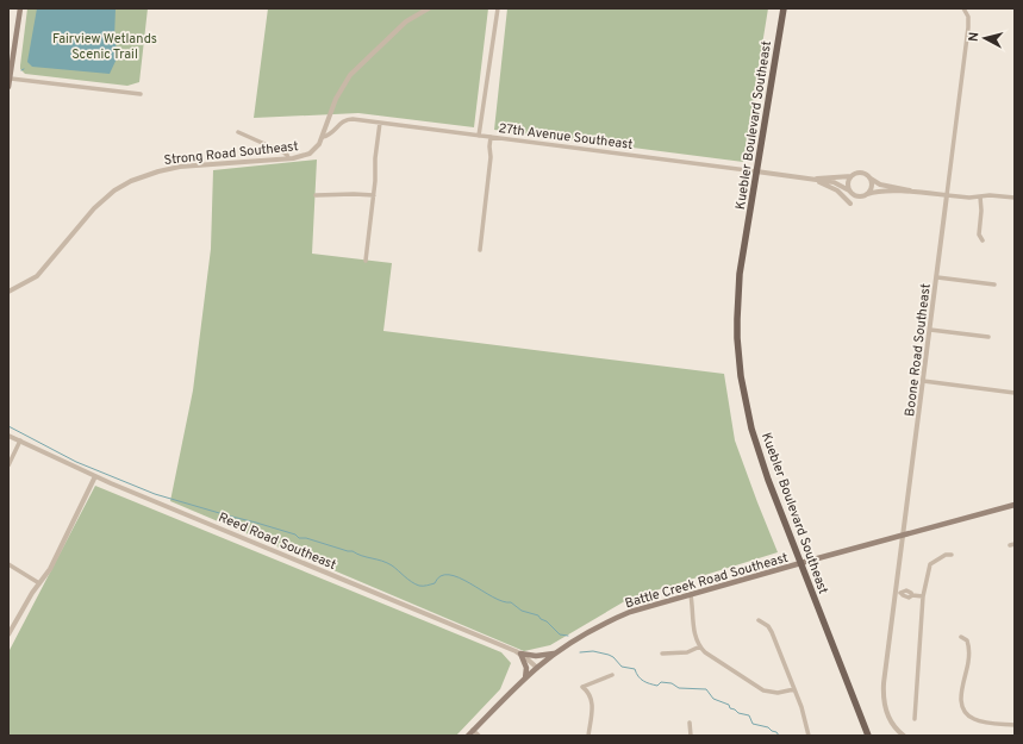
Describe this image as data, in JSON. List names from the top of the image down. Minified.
{"streets":{"main road":["Kuebler Boulevard Southeast","Battle Creek Road Southeast"],"street":["27th Avenue Southeast","Strong Road Southeast","Boone Road Southeast","Reed Road Southeast"]},"crossings":[["Kuebler Boulevard Southeast","27th Avenue Southeast"],["Kuebler Boulevard Southeast","Battle Creek Road Southeast"],["27th Avenue Southeast","Strong Road Southeast"],["Boone Road Southeast","Battle Creek Road Southeast"],["Reed Road Southeast","Battle Creek Road Southeast"]],"parks":["Fairview Wetlands Scenic Trail"],"north":"left"}
